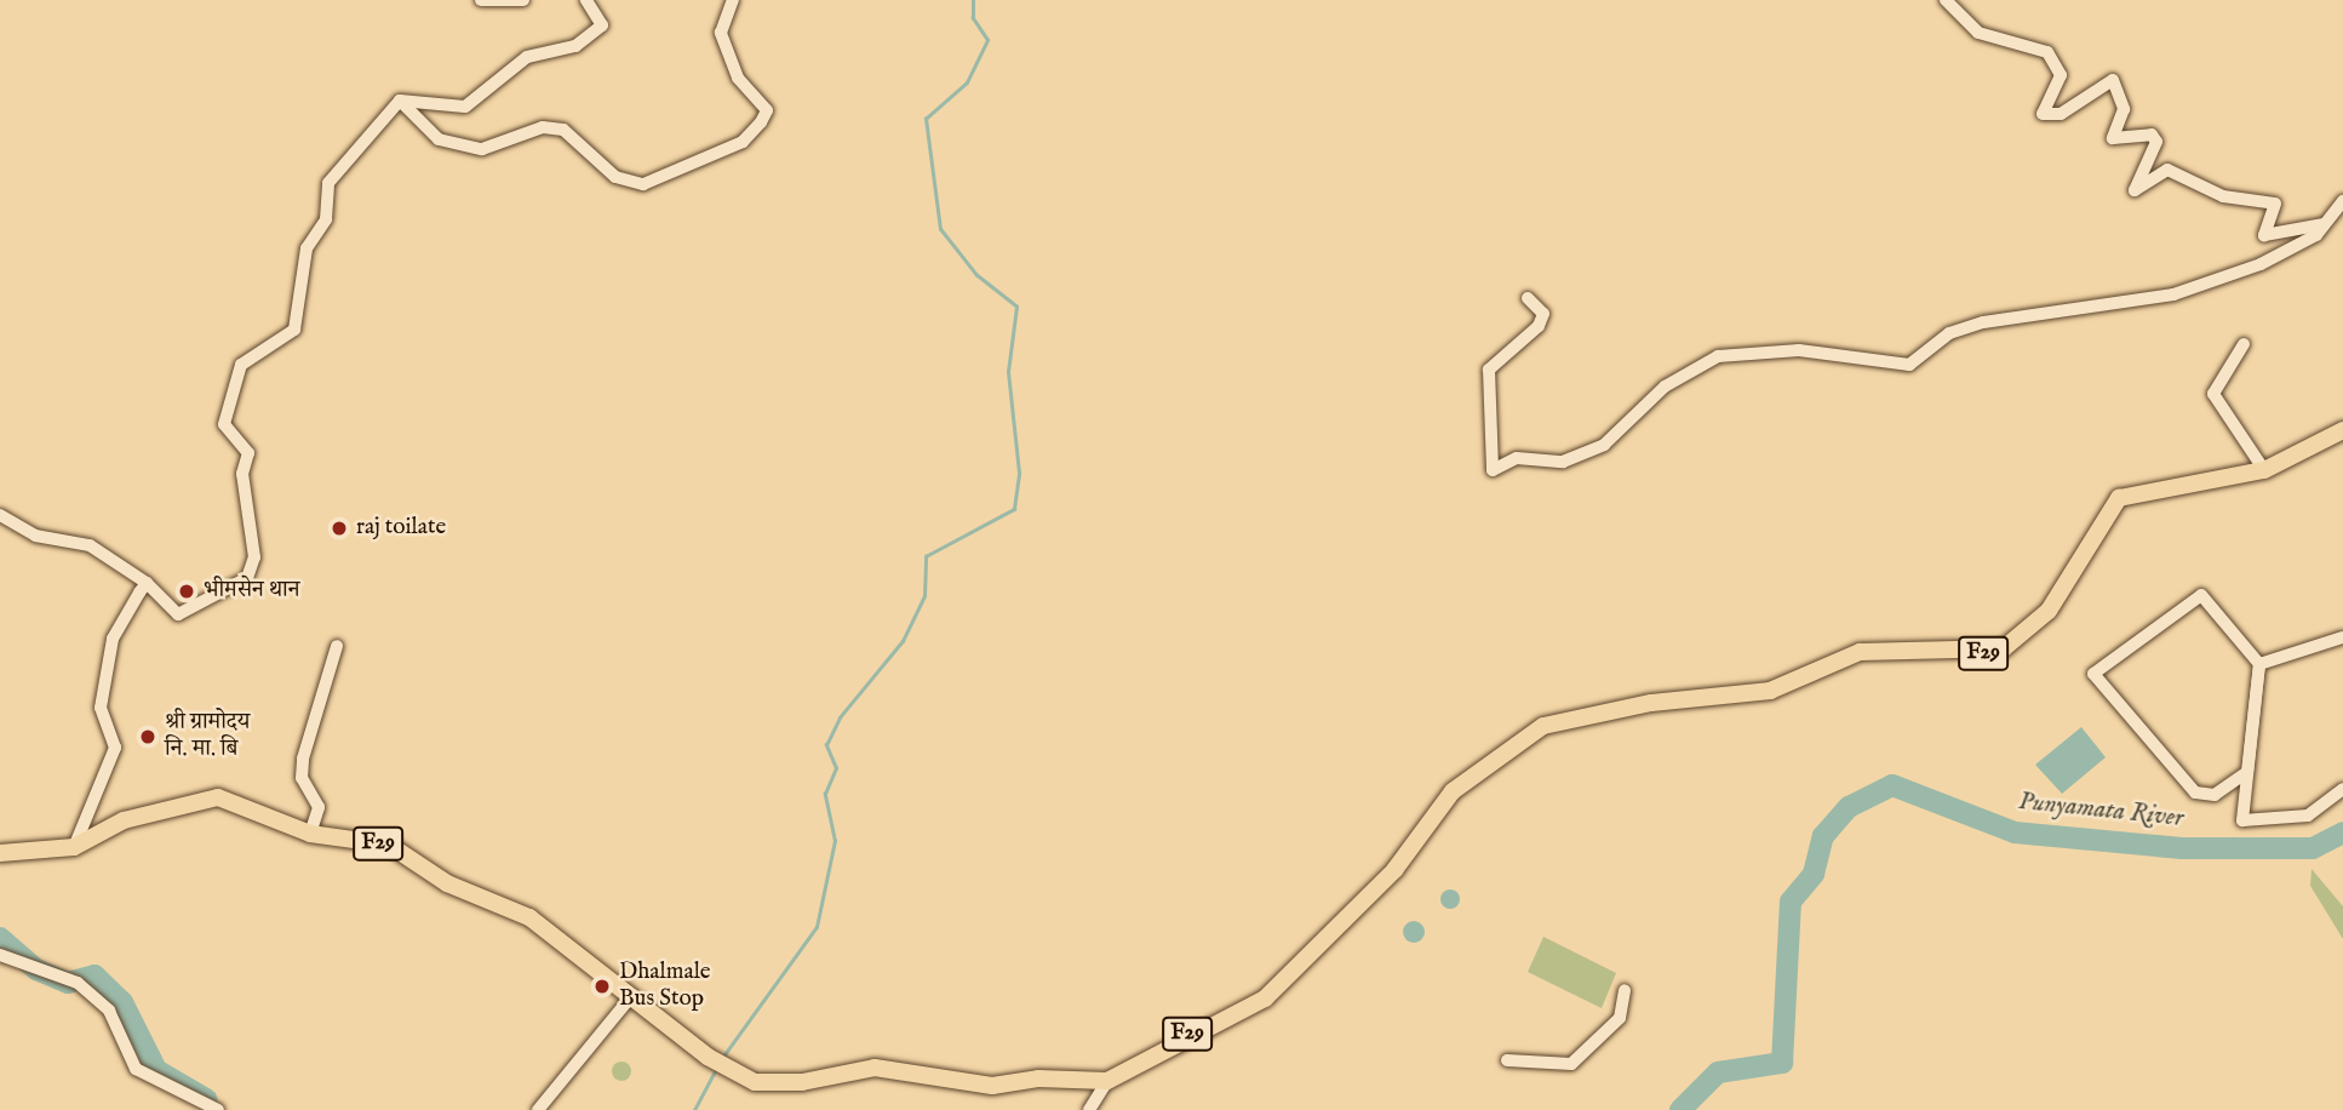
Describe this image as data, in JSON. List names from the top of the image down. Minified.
{"streets":{"main road":["F29"]},"water":["Punyamata River"],"places":["raj toilate","भीमसेन थान","श्री ग्रामोदय नि. मा. बि","Dhalmale Bus Stop"]}
